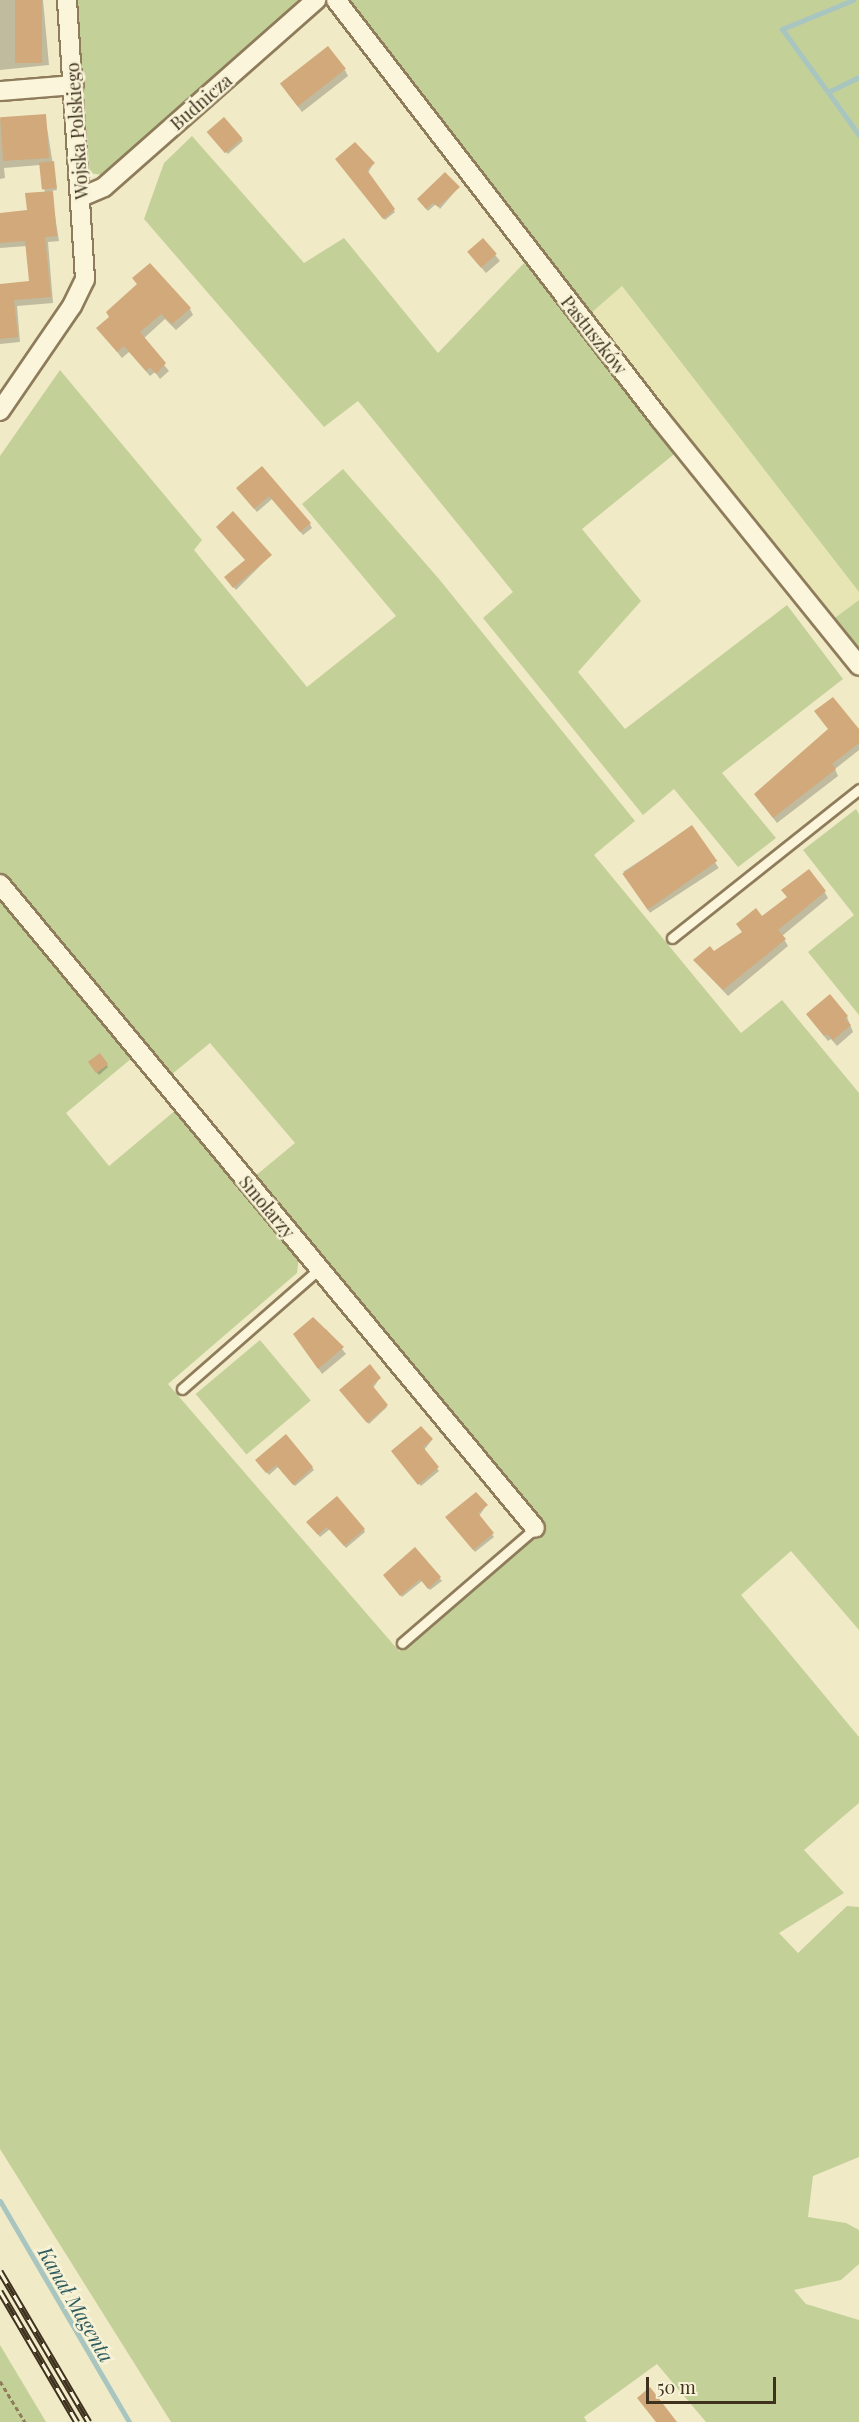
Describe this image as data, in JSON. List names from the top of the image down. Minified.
{"streets":{"street":["Budnicza","Wojska Polskiego","Pastuszków","Smolarzy"]},"crossings":[["Budnicza","Wojska Polskiego"]],"water":["Kanał Magenta"],"scale_bar":"50 m"}
